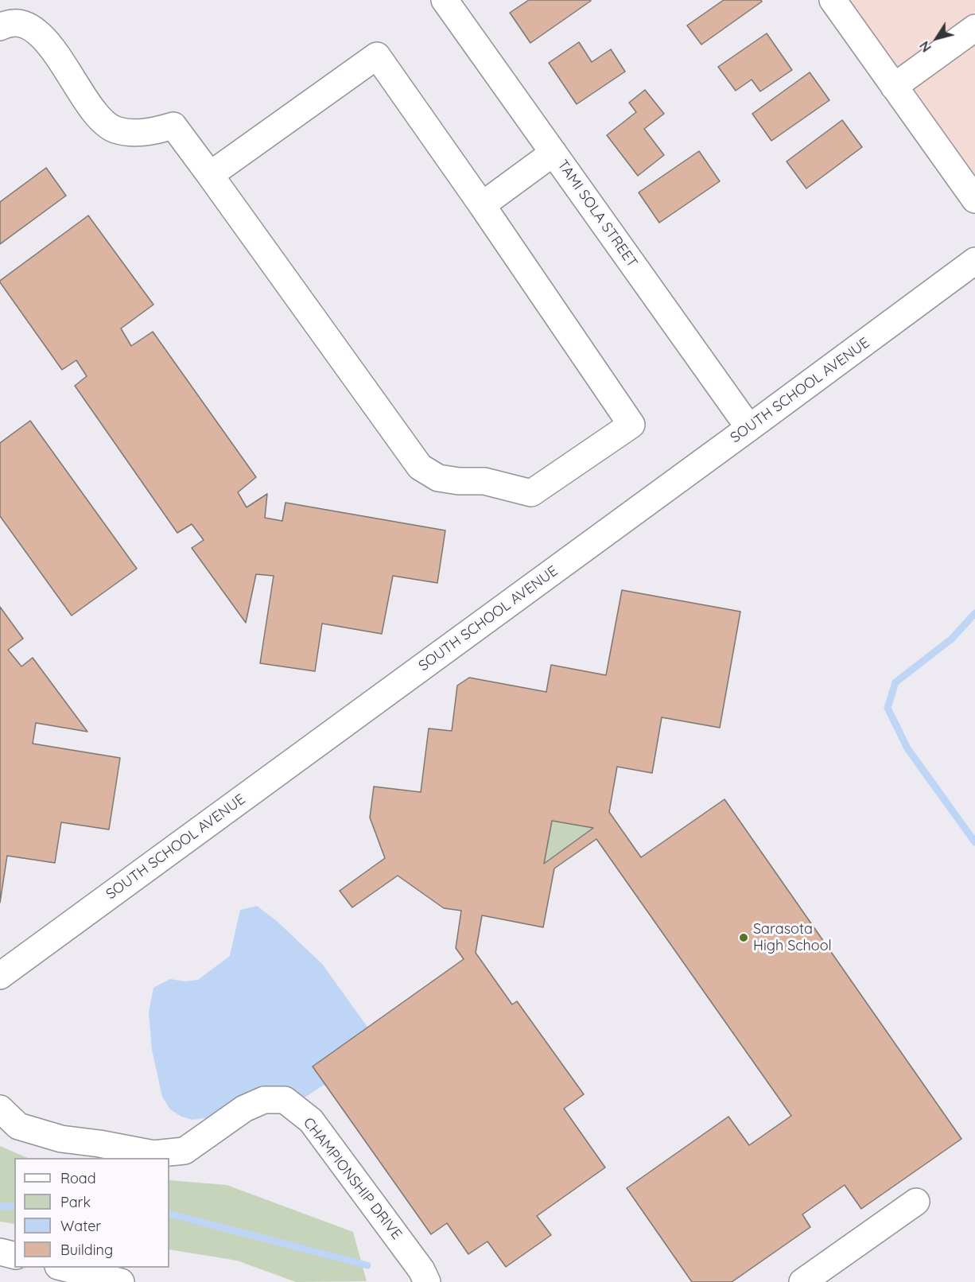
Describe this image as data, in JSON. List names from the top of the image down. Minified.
{"streets":{"street":["TAMI SOLA STREET","SOUTH SCHOOL AVENUE","CHAMPIONSHIP DRIVE"]},"crossings":[["TAMI SOLA STREET","SOUTH SCHOOL AVENUE"]],"places":["Sarasota High School"],"legend":["Road","Park","Water","Building"],"north":"bottom left"}
